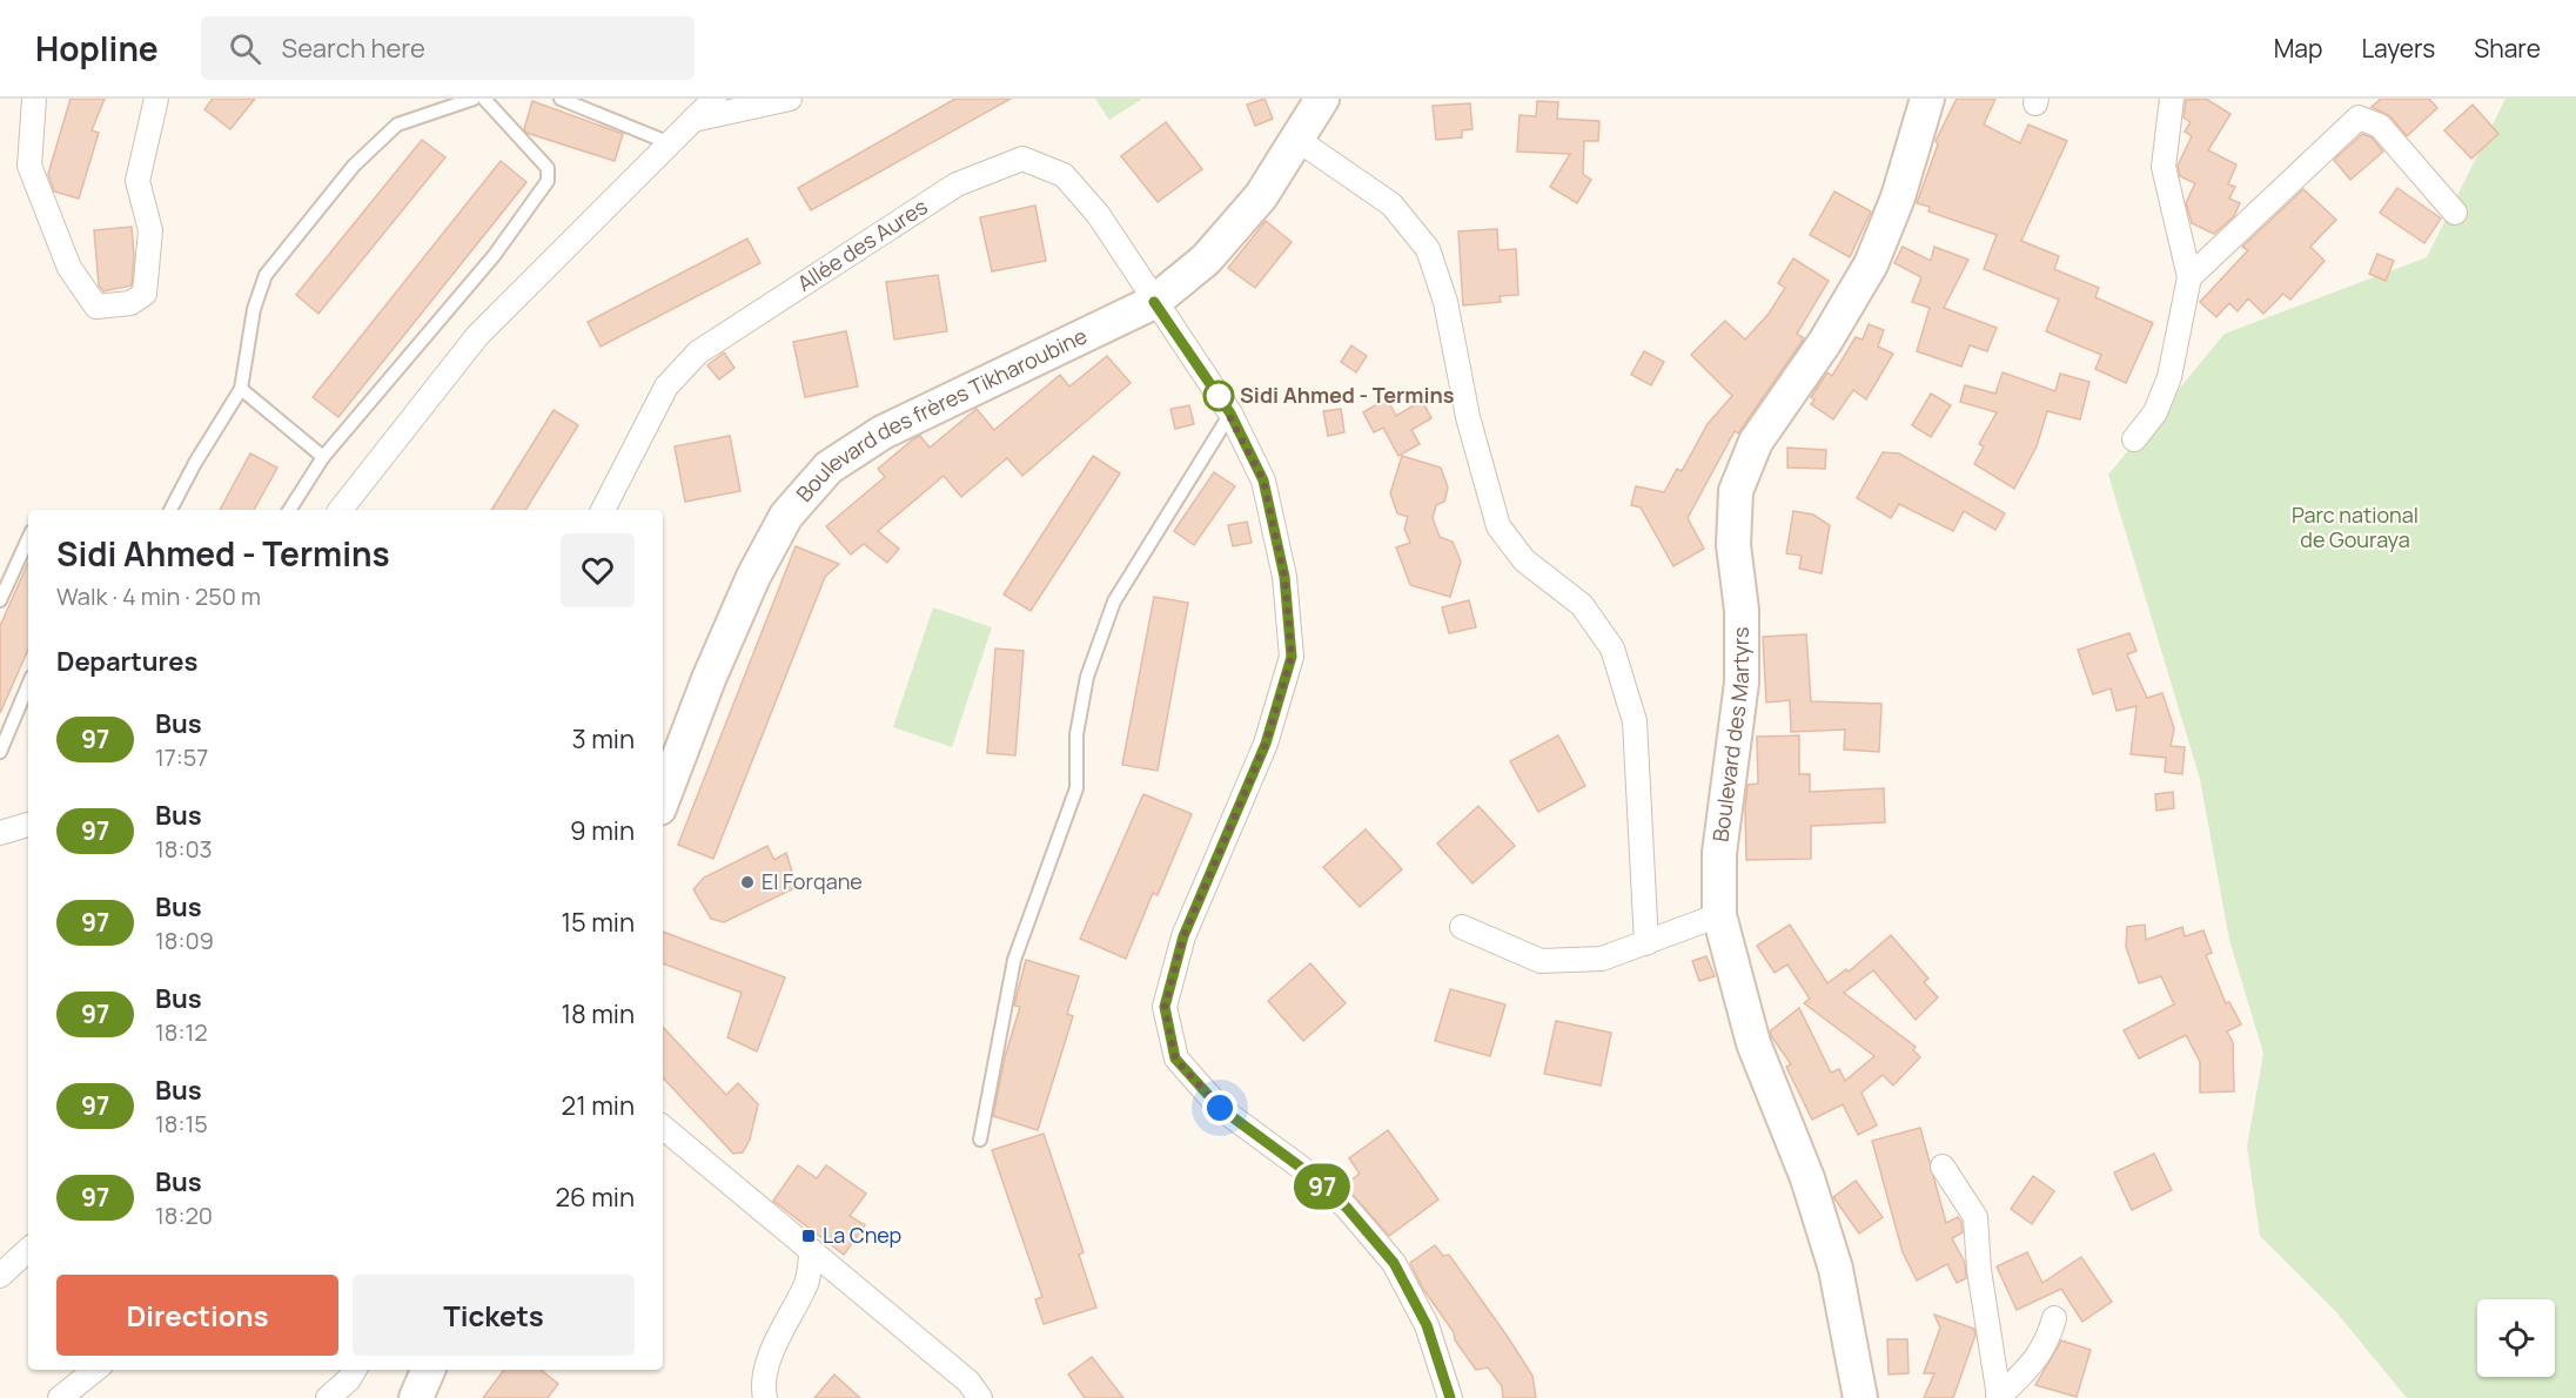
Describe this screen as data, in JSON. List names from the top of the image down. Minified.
{"streets":{"main road":["Boulevard des frères Tikharoubine","Boulevard des Martyrs"],"street":["Allée des Aures"]},"crossings":[["Allée des Aures","Boulevard des frères Tikharoubine"]],"parks":["Parc national de Gouraya"],"places":{"other":["Sidi Ahmed - Termins","El Forqane"],"transit":["La Cnep"]},"lines":["bus line 97"],"page":{"header":"Hopline","search":"Search here","nav":["Map","Layers","Share"],"on_map":"97","heading":[["Sidi Ahmed - Termins","Walk · 4 min · 250 m"],"Departures"],"list":[{"mark":"97","name":"Bus","note":"17:57","value":"3 min"},{"mark":"97","name":"Bus","note":"18:03","value":"9 min"},{"mark":"97","name":"Bus","note":"18:09","value":"15 min"},{"mark":"97","name":"Bus","note":"18:12","value":"18 min"},{"mark":"97","name":"Bus","note":"18:15","value":"21 min"},{"mark":"97","name":"Bus","note":"18:20","value":"26 min"}],"buttons":["Directions","Tickets"]}}
